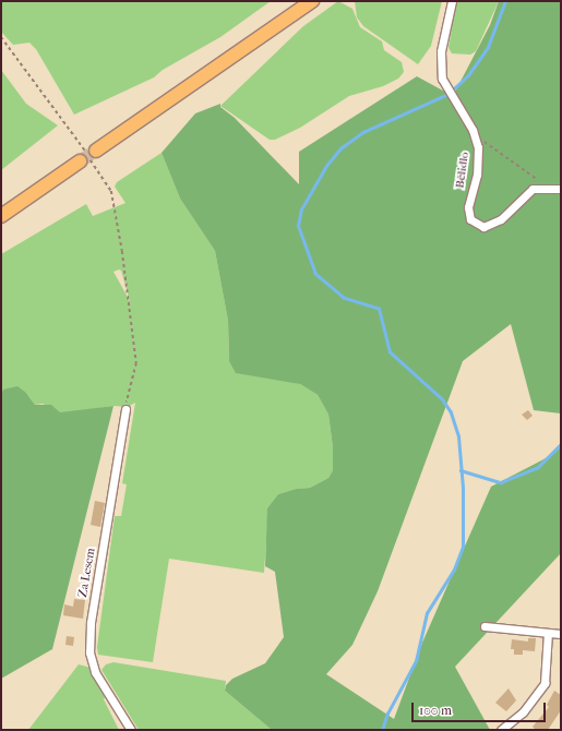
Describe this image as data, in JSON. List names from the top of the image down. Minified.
{"streets":{"street":["Bělidlo","Za Lesem"]},"scale_bar":"100 m"}
